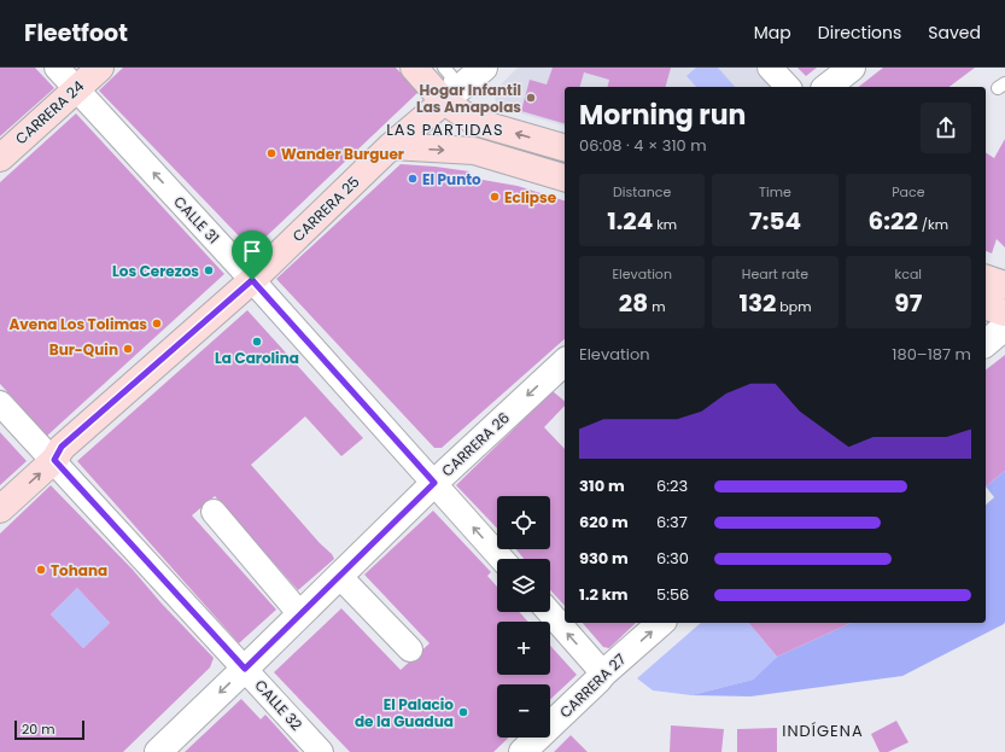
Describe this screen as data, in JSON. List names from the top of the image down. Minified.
{"streets":{"main road":["CARRERA 24","CARRERA 25"],"street":["CALLE 31","CARRERA 26","CARRERA 27","CALLE 32"]},"crossings":[["CARRERA 24","CALLE 31"],["CARRERA 25","CALLE 31"],["CARRERA 25","CALLE 32"],["CALLE 31","CARRERA 26"],["CARRERA 26","CALLE 32"]],"one_way":["CALLE 31","CARRERA 26","CARRERA 27"],"districts":["LAS PARTIDAS","INDÍGENA"],"places":["Hogar Infantil Las Amapolas","Wander Burguer","El Punto","Eclipse","Los Cerezos","Avena Los Tolimas","La Carolina","Bur-Quin","Tohana","El Palacio de la Guadua"],"scale_bar":"20 m","page":{"header":"Fleetfoot","nav":["Map","Directions","Saved"],"heading":["Morning run","06:08 · 4 × 310 m"],"stats":[["Distance","1.24 km"],["Time","7:54"],["Pace","6:22 /km"],["Elevation","28 m"],["Heart rate","132 bpm"],["kcal","97"]],"chart":["Elevation","180–187 m"],"list":[{"name":"310 m","note":"6:23"},{"name":"620 m","note":"6:37"},{"name":"930 m","note":"6:30"},{"name":"1.2 km","note":"5:56"}],"map_buttons":["+","−"],"scale":"20 m"}}
